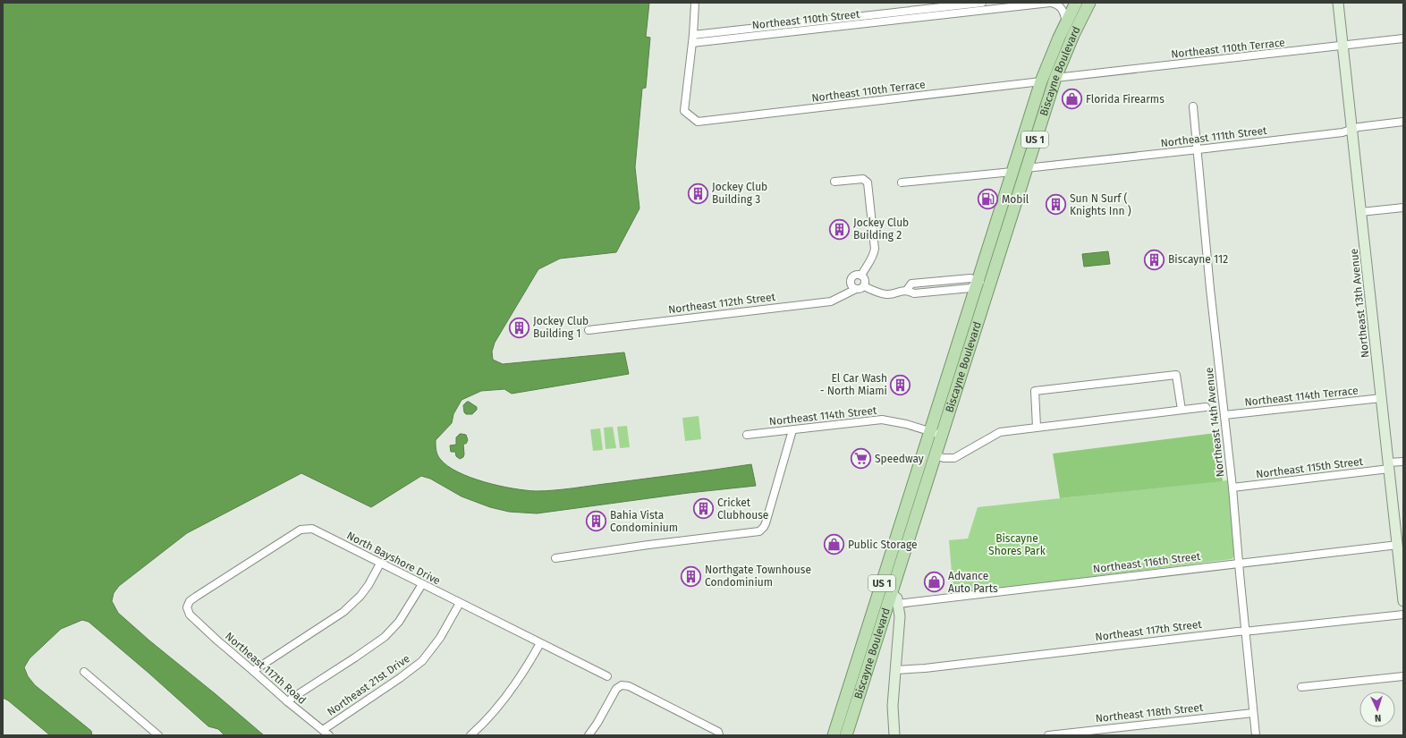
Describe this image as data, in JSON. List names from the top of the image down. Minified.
{"streets":{"main road":["Biscayne Boulevard","US 1"],"street":["Northeast 110th Street","Northeast 110th Terrace","Northeast 111th Street","Northeast 112th Street","Northeast 13th Avenue","Northeast 114th Terrace","Northeast 114th Street","Northeast 14th Avenue","Northeast 115th Street","North Bayshore Drive","Northeast 116th Street","Northeast 117th Street","Northeast 117th Road","Northeast 21st Drive","Northeast 118th Street"]},"crossings":[["Northeast 110th Street","Northeast 110th Terrace"],["Northeast 110th Street","Biscayne Boulevard"],["Northeast 110th Terrace","Biscayne Boulevard"],["Northeast 110th Terrace","Northeast 13th Avenue"],["Biscayne Boulevard","Northeast 111th Street"],["Biscayne Boulevard","Northeast 114th Street"],["Northeast 111th Street","Northeast 13th Avenue"],["Northeast 111th Street","Northeast 14th Avenue"],["Northeast 13th Avenue","Northeast 114th Terrace"],["Northeast 13th Avenue","Northeast 115th Street"],["Northeast 13th Avenue","Northeast 116th Street"],["Northeast 114th Terrace","Northeast 14th Avenue"],["Northeast 14th Avenue","Northeast 115th Street"],["Northeast 14th Avenue","Northeast 116th Street"],["Northeast 14th Avenue","Northeast 117th Street"],["Northeast 14th Avenue","Northeast 118th Street"],["North Bayshore Drive","Northeast 117th Road"],["North Bayshore Drive","Northeast 21st Drive"],["Northeast 117th Road","Northeast 21st Drive"]],"parks":["Biscayne Shores Park"],"places":{"shop":["Florida Firearms","Public Storage","Advance Auto Parts"],"building":["Jockey Club Building 3","Sun N Surf ( Knights Inn )","Jockey Club Building 2","Biscayne 112","Jockey Club Building 1","El Car Wash - North Miami","Cricket Clubhouse","Bahia Vista Condominium","Northgate Townhouse Condominium"],"fuel station":["Mobil"],"supermarket":["Speedway"]},"north":"bottom"}
